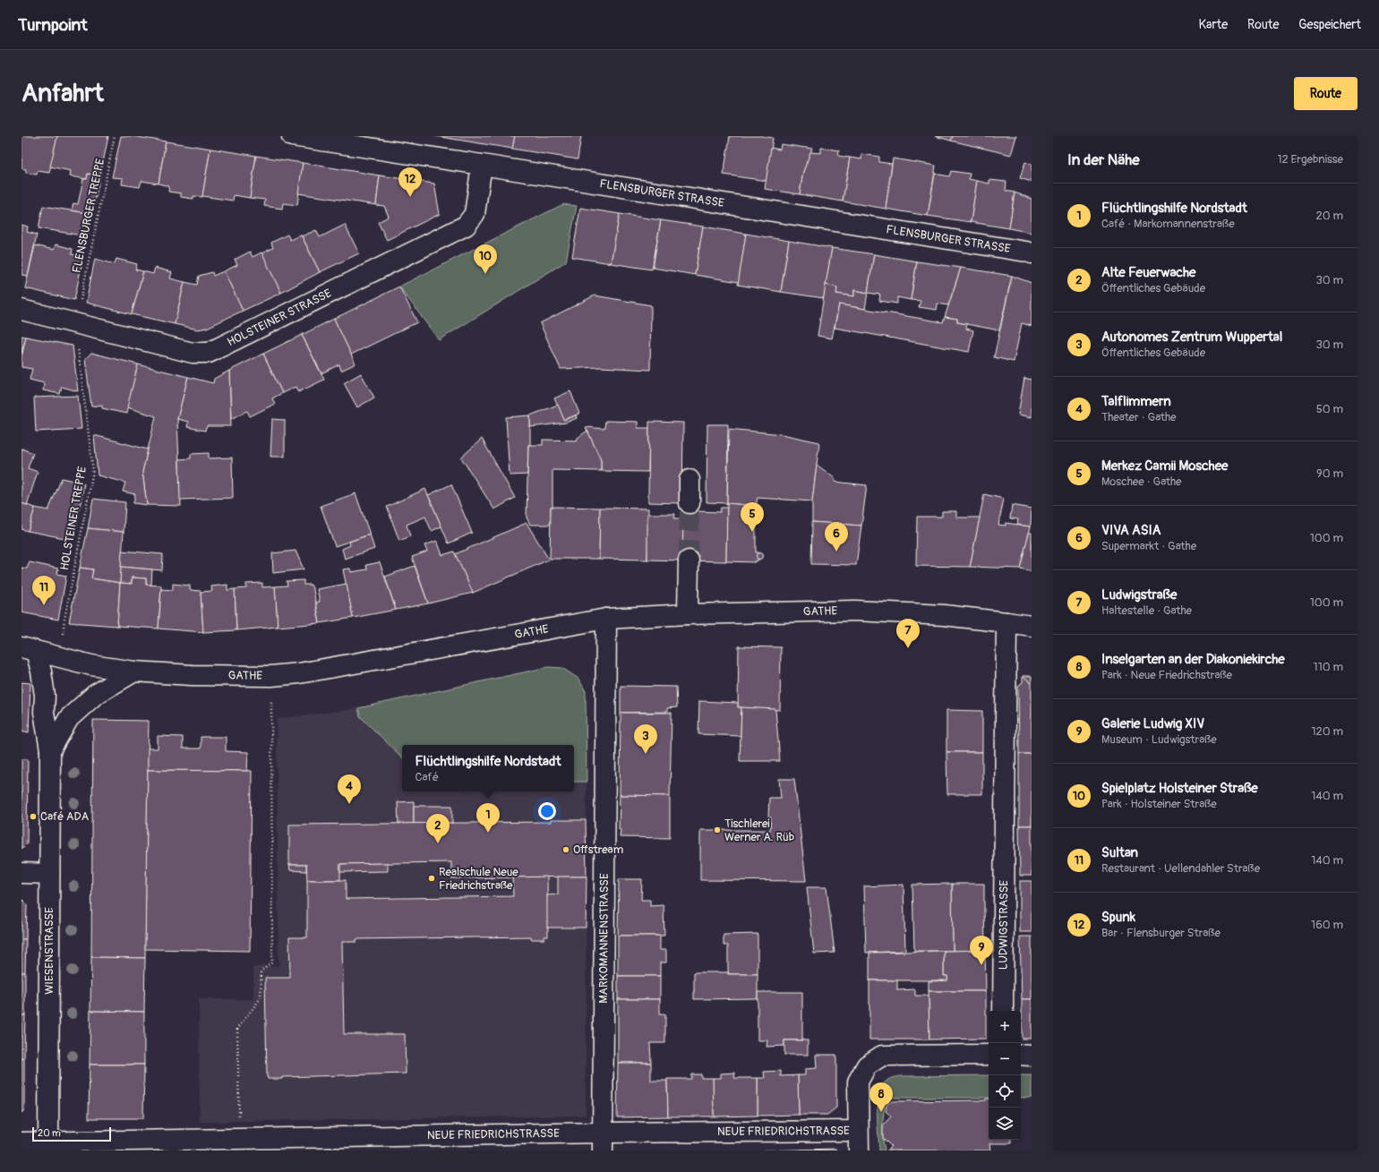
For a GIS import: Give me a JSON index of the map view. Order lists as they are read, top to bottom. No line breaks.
{"streets":{"street":["FLENSBURGER STRASSE","HOLSTEINER STRASSE","GATHE","LUDWIGSTRASSE","MARKOMANNENSTRASSE","WIESENSTRASSE","NEUE FRIEDRICHSTRASSE"],"path":["FLENSBURGER TREPPE","HOLSTEINER TREPPE"]},"crossings":[["FLENSBURGER STRASSE","HOLSTEINER STRASSE"],["GATHE","LUDWIGSTRASSE"],["GATHE","MARKOMANNENSTRASSE"],["GATHE","WIESENSTRASSE"],["MARKOMANNENSTRASSE","NEUE FRIEDRICHSTRASSE"],["WIESENSTRASSE","NEUE FRIEDRICHSTRASSE"]],"places":["Café ADA","Tischlerei Werner A. Rüb","Offstream","Realschule Neue Friedrichstraße"],"scale_bar":"20 m","page":{"header":"Turnpoint","nav":["Karte","Route","Gespeichert"],"buttons":"Route","title":"Anfahrt","heading":["In der Nähe","12 Ergebnisse"],"pins":["12","10","5","6","11","7","3","4","1","2","9","8"],"list":[{"mark":"1","name":"Flüchtlingshilfe Nordstadt","note":"Café · Markomannenstraße","value":"20 m"},{"mark":"2","name":"Alte Feuerwache","note":"Öffentliches Gebäude","value":"30 m"},{"mark":"3","name":"Autonomes Zentrum Wuppertal","note":"Öffentliches Gebäude","value":"30 m"},{"mark":"4","name":"Talflimmern","note":"Theater · Gathe","value":"50 m"},{"mark":"5","name":"Merkez Camii Moschee","note":"Moschee · Gathe","value":"90 m"},{"mark":"6","name":"VIVA ASIA","note":"Supermarkt · Gathe","value":"100 m"},{"mark":"7","name":"Ludwigstraße","note":"Haltestelle · Gathe","value":"100 m"},{"mark":"8","name":"Inselgarten an der Diakoniekirche","note":"Park · Neue Friedrichstraße","value":"110 m"},{"mark":"9","name":"Galerie Ludwig XIV","note":"Museum · Ludwigstraße","value":"120 m"},{"mark":"10","name":"Spielplatz Holsteiner Straße","note":"Park · Holsteiner Straße","value":"140 m"},{"mark":"11","name":"Sultan","note":"Restaurant · Uellendahler Straße","value":"140 m"},{"mark":"12","name":"Spunk","note":"Bar · Flensburger Straße","value":"160 m"}],"popup":["Flüchtlingshilfe Nordstadt","Café"],"map_buttons":["+","−"],"scale":"20 m"}}
